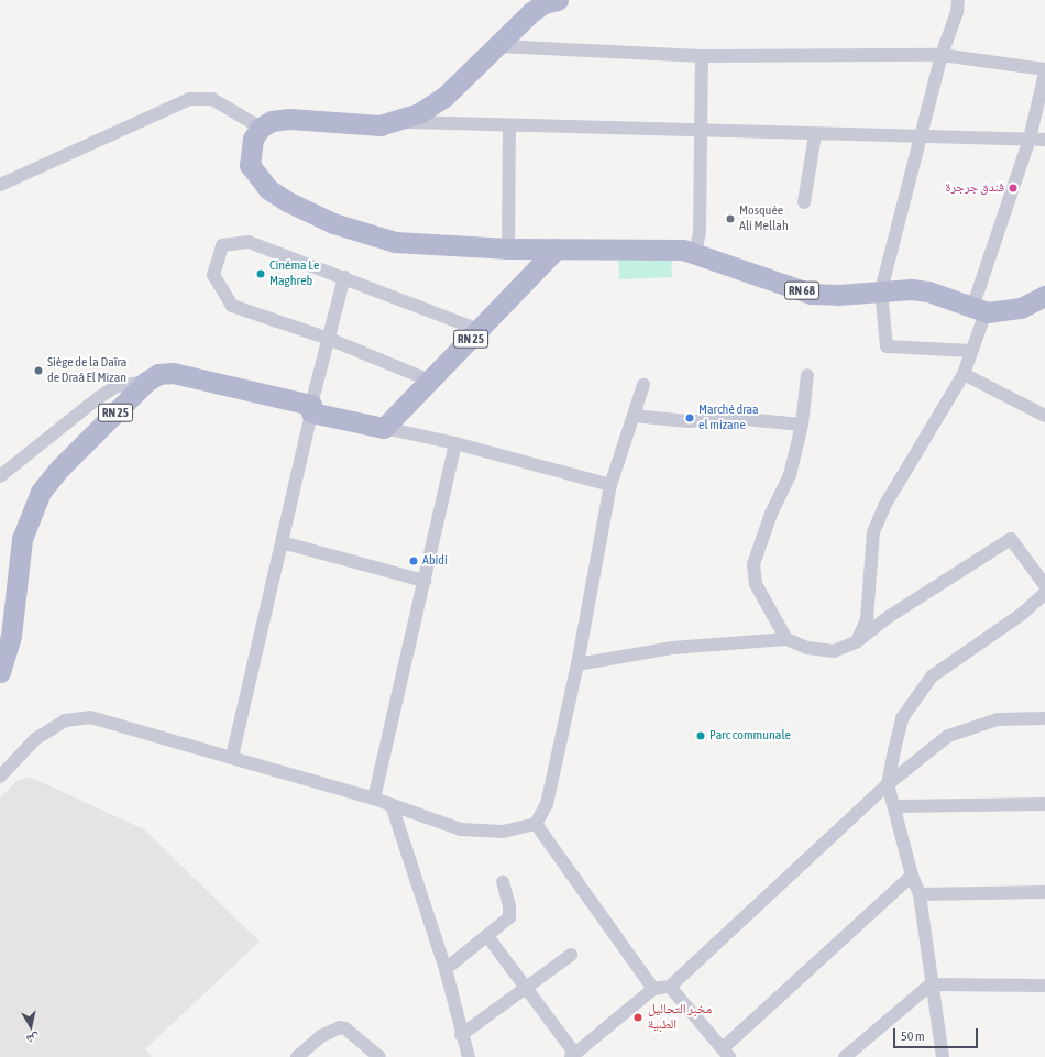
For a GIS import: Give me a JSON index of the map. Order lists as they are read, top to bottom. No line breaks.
{"streets":{"main road":["RN 68","RN 25"]},"crossings":[["RN 68","RN 25"]],"places":["فندق جرجرة","Mosquée Ali Mellah","Cinéma Le Maghreb","Siège de la Daïra de Draâ El Mizan","Marché draa el mizane","Abidi","Parc communale","مخبر التحاليل الطبية"],"scale_bar":"50 m","north":"bottom"}
